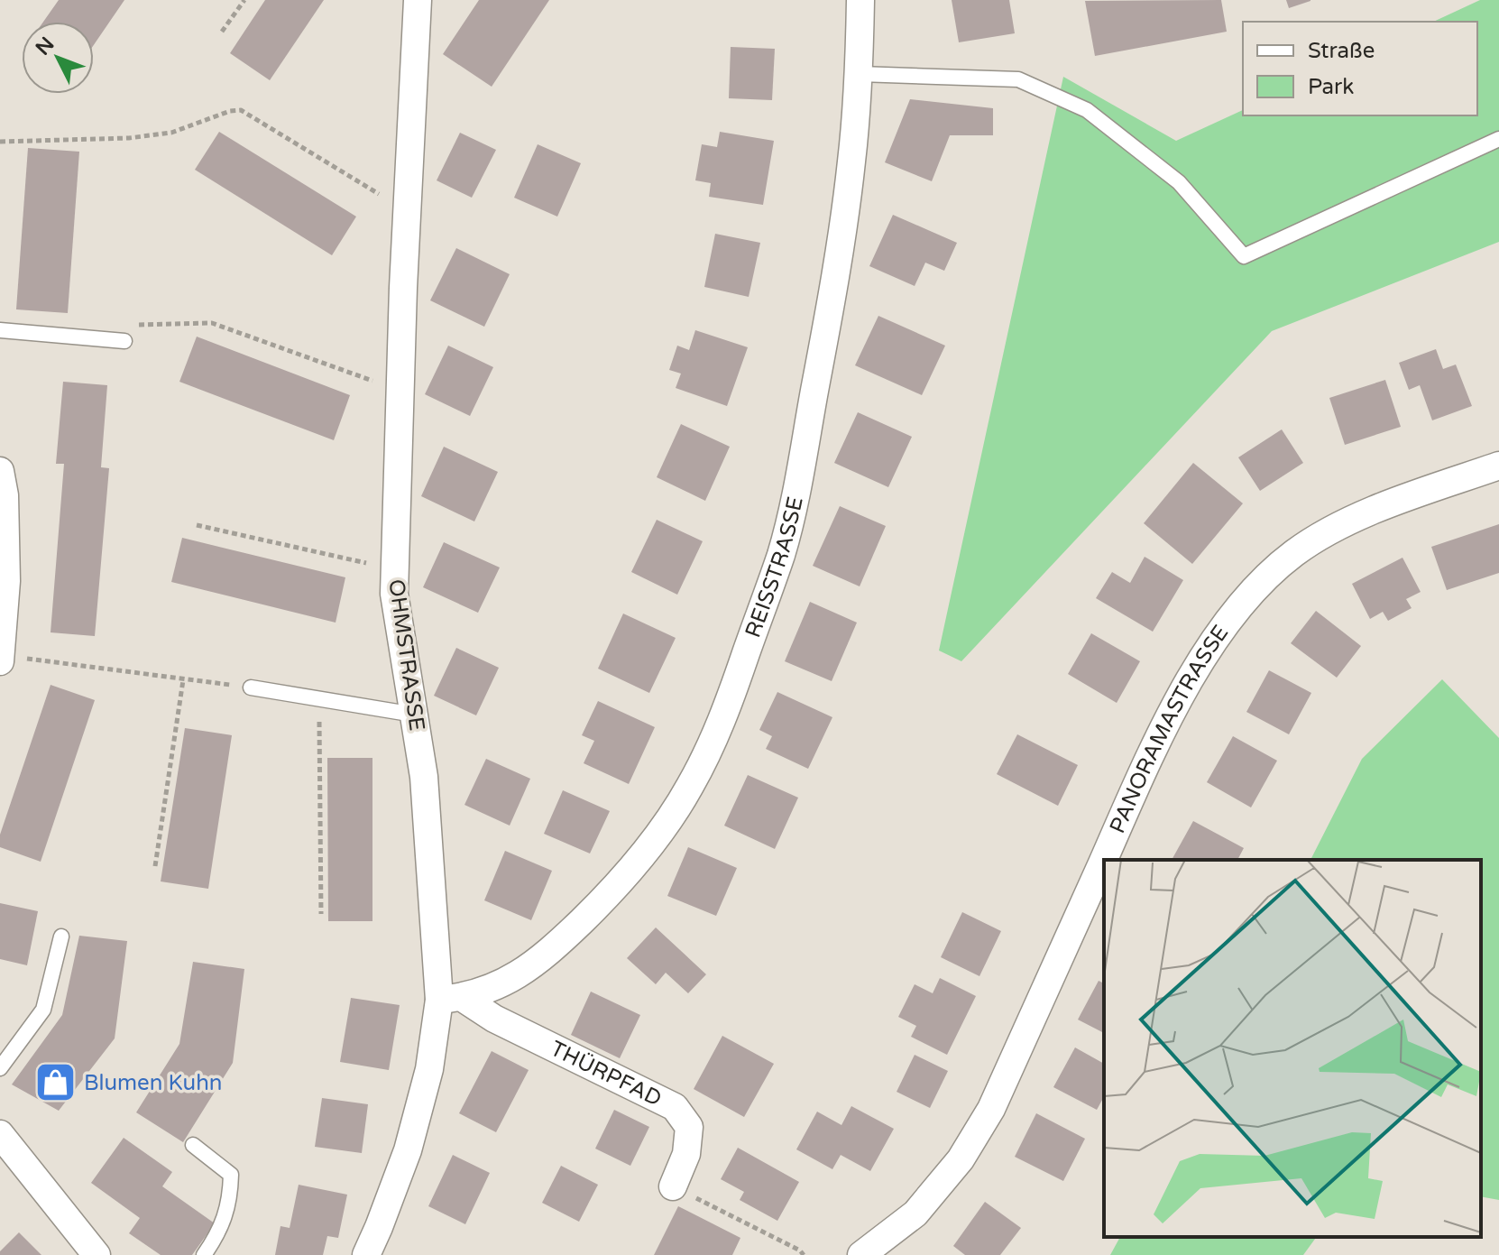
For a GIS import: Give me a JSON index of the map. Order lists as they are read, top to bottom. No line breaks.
{"streets":{"street":["REISSTRASSE","OHMSTRASSE","PANORAMASTRASSE","THÜRPFAD"]},"crossings":[["REISSTRASSE","OHMSTRASSE"],["REISSTRASSE","THÜRPFAD"],["OHMSTRASSE","THÜRPFAD"]],"places":{"shop":["Blumen Kuhn"]},"legend":["Straße","Park"],"north":"top left"}
